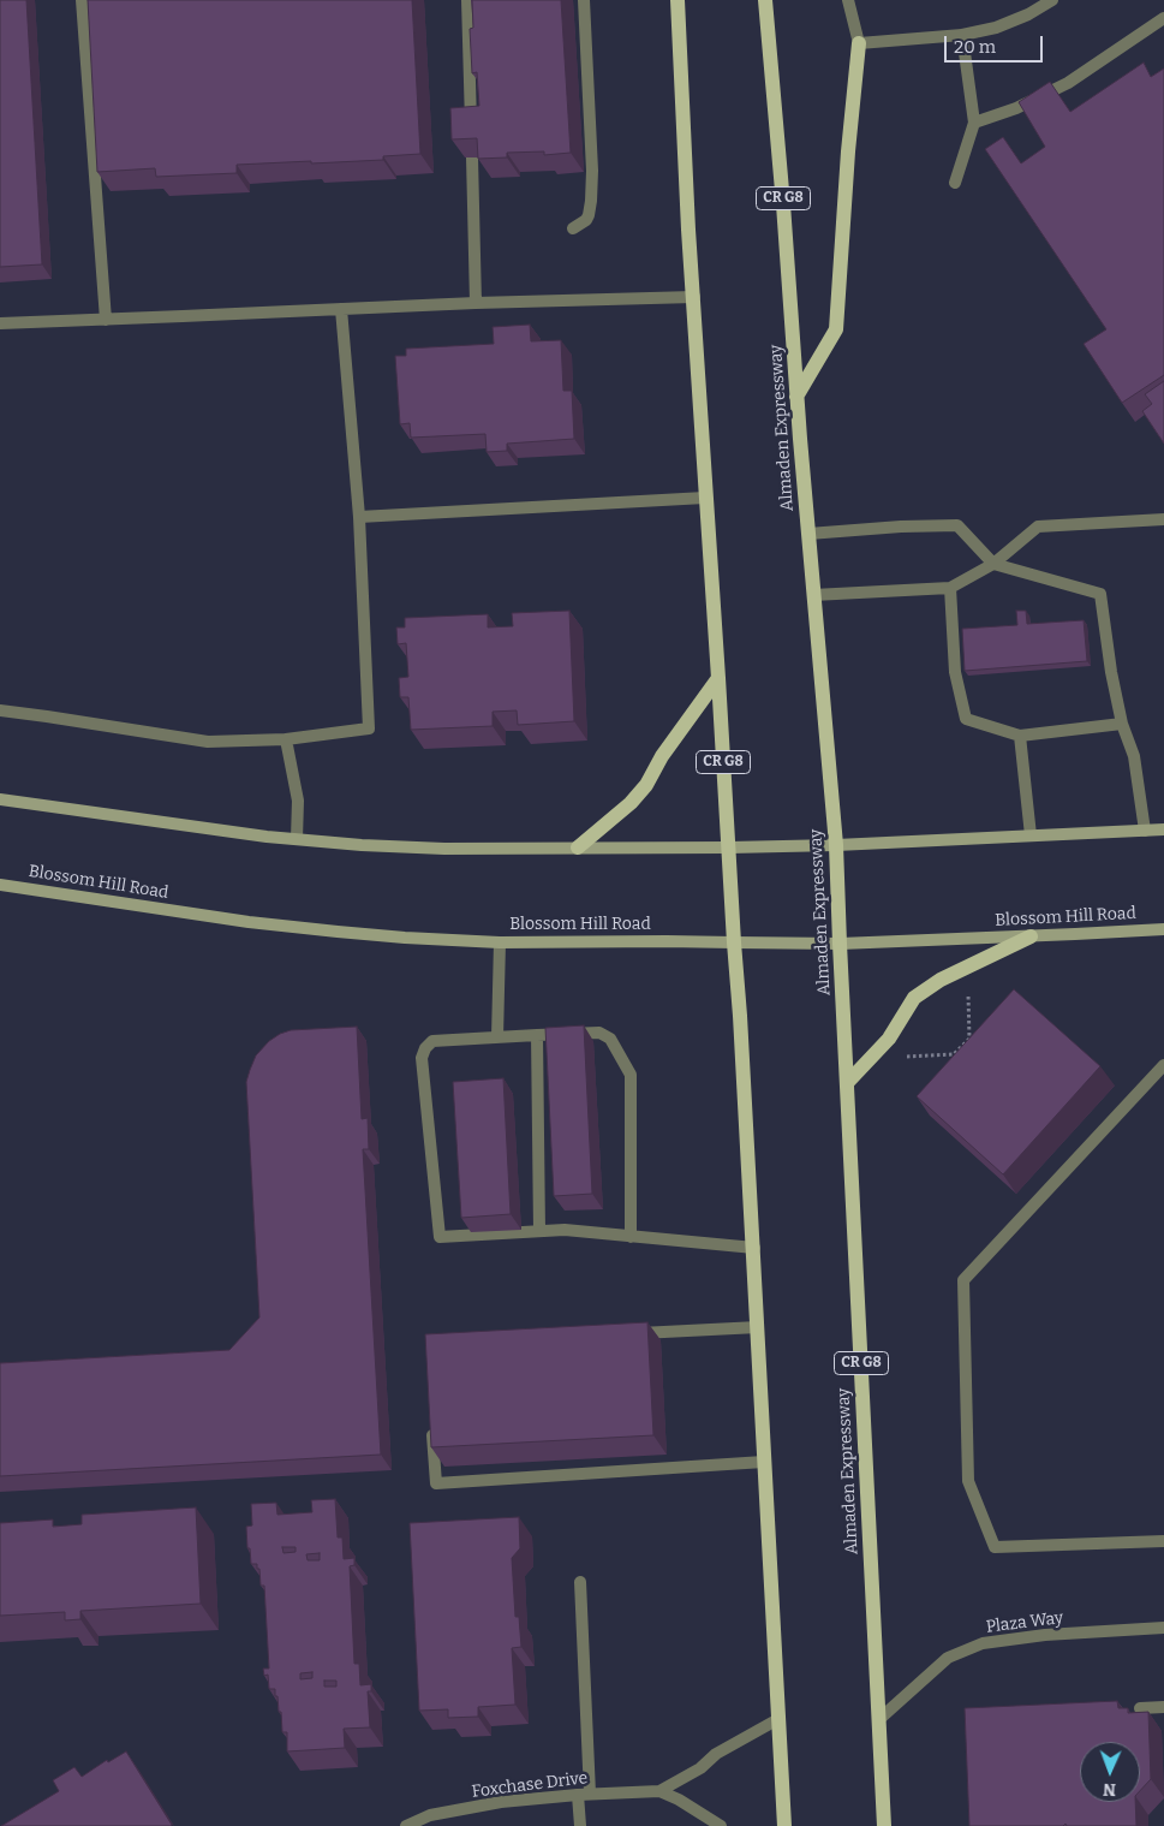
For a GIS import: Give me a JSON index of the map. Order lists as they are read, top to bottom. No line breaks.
{"streets":{"main road":["CR G8","Almaden Expressway","Blossom Hill Road"],"street":["Plaza Way","Foxchase Drive"]},"crossings":[["CR G8","Blossom Hill Road"],["CR G8","Foxchase Drive"],["Almaden Expressway","Blossom Hill Road"],["Almaden Expressway","Plaza Way"]],"scale_bar":"20 m","north":"bottom"}
